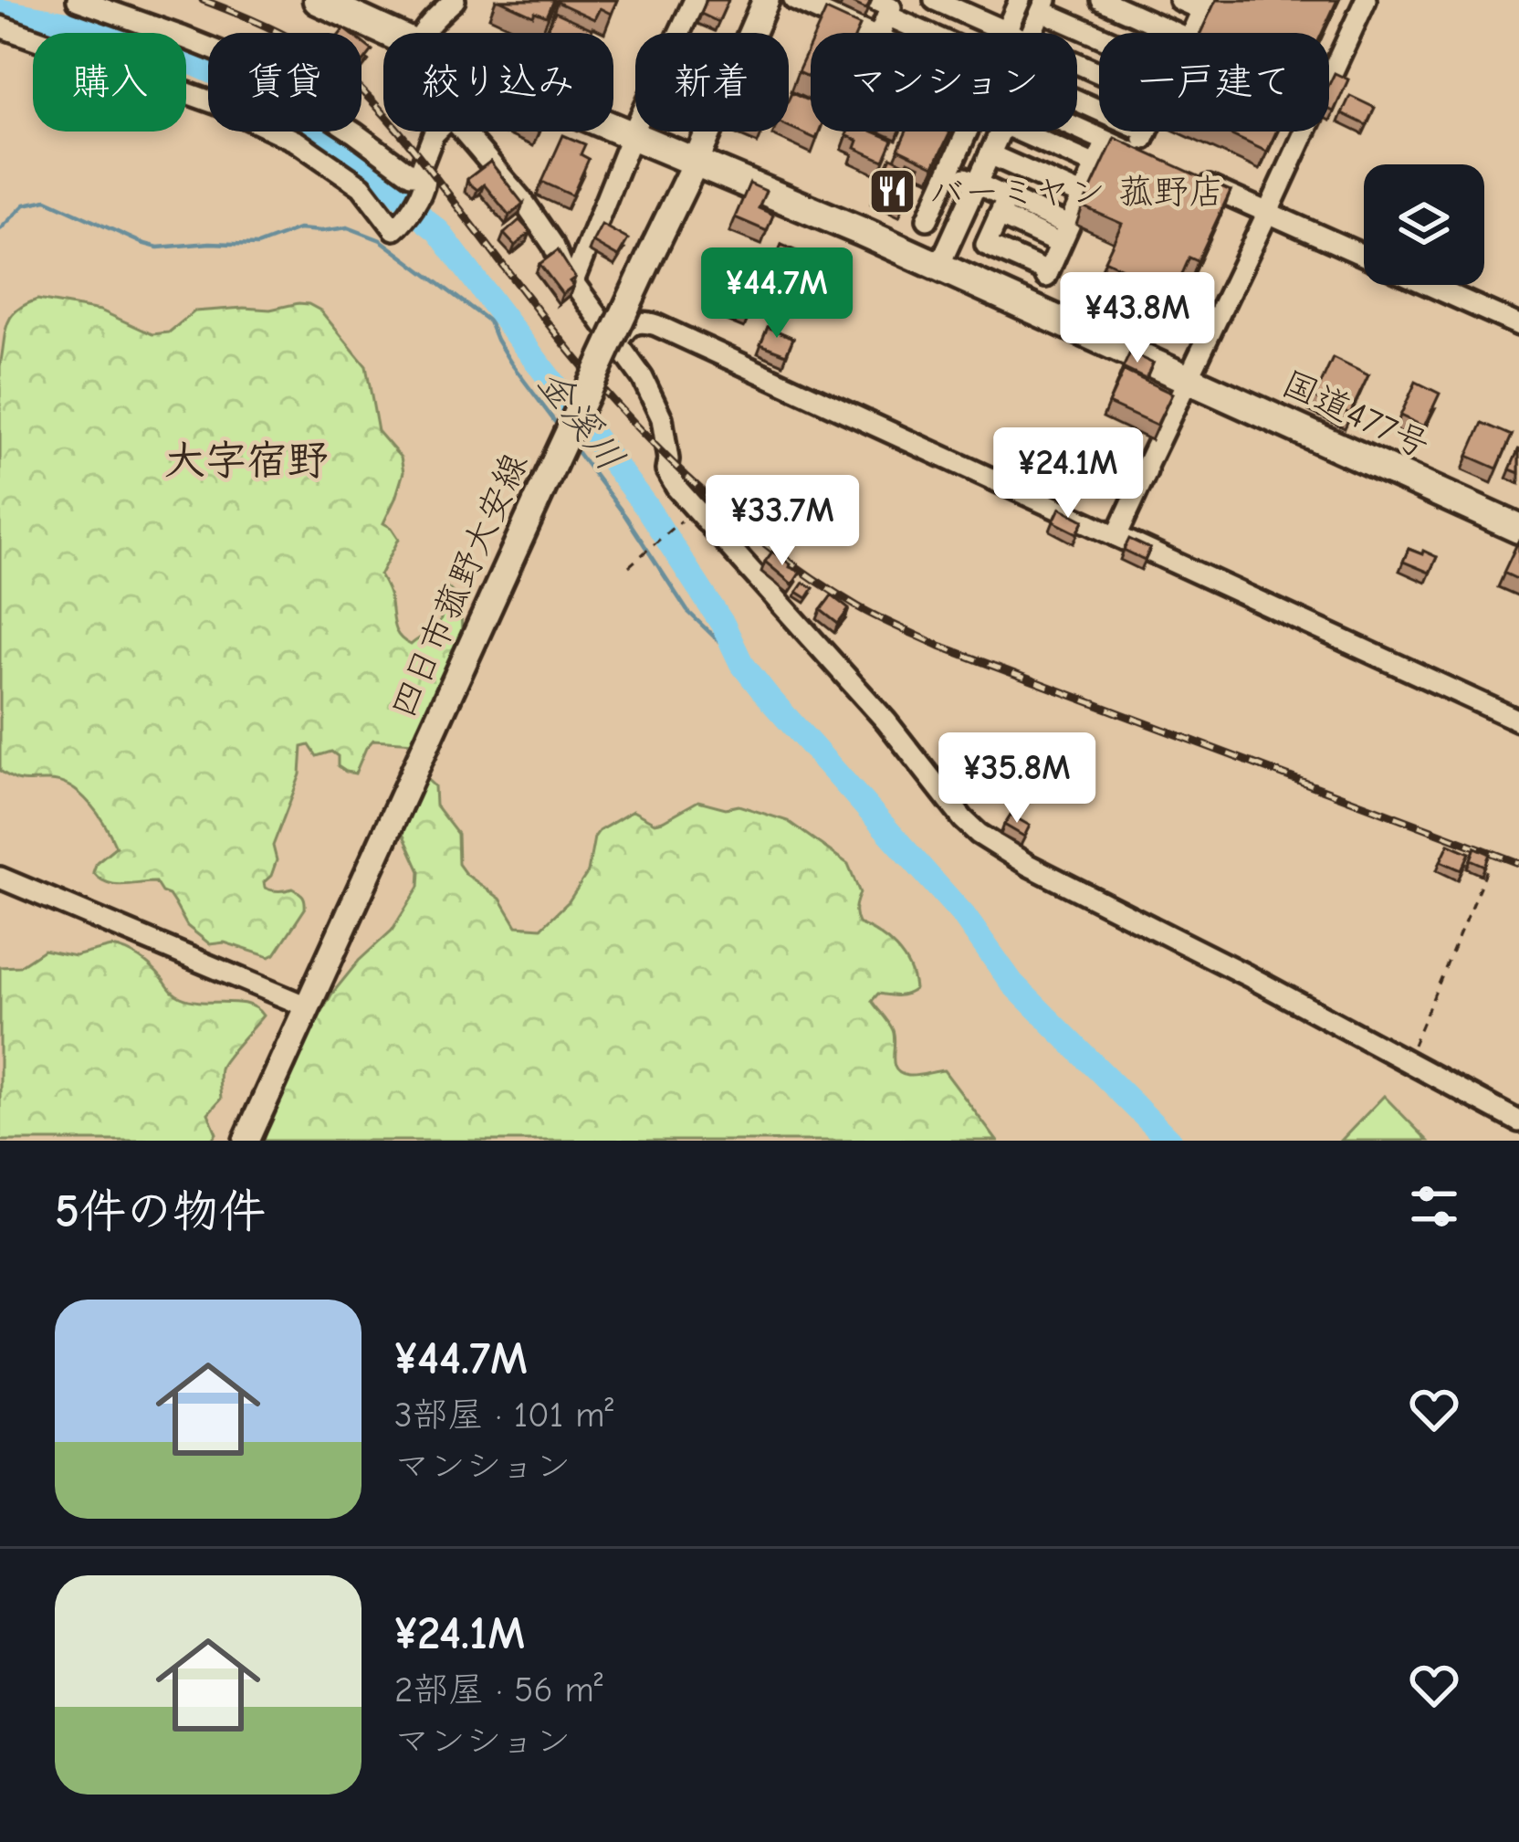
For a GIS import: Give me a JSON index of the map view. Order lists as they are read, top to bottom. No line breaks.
{"streets":{"highway":["国道477号"],"main road":["四日市菰野大安線"]},"crossings":[["国道477号","四日市菰野大安線"]],"districts":["大字宿野"],"water":["金溪川"],"places":{"restaurant":["バーミヤン 菰野店"]},"page":{"chip":["購入","賃貸","絞り込み","新着","マンション","一戸建て"],"price":["¥44.7M","¥43.8M","¥24.1M","¥33.7M","¥35.8M"],"heading":"5件の物件","list":[{"name":"¥44.7M","note":"3部屋 · 101 m² · マンション"},{"name":"¥24.1M","note":"2部屋 · 56 m² · マンション"}]}}
